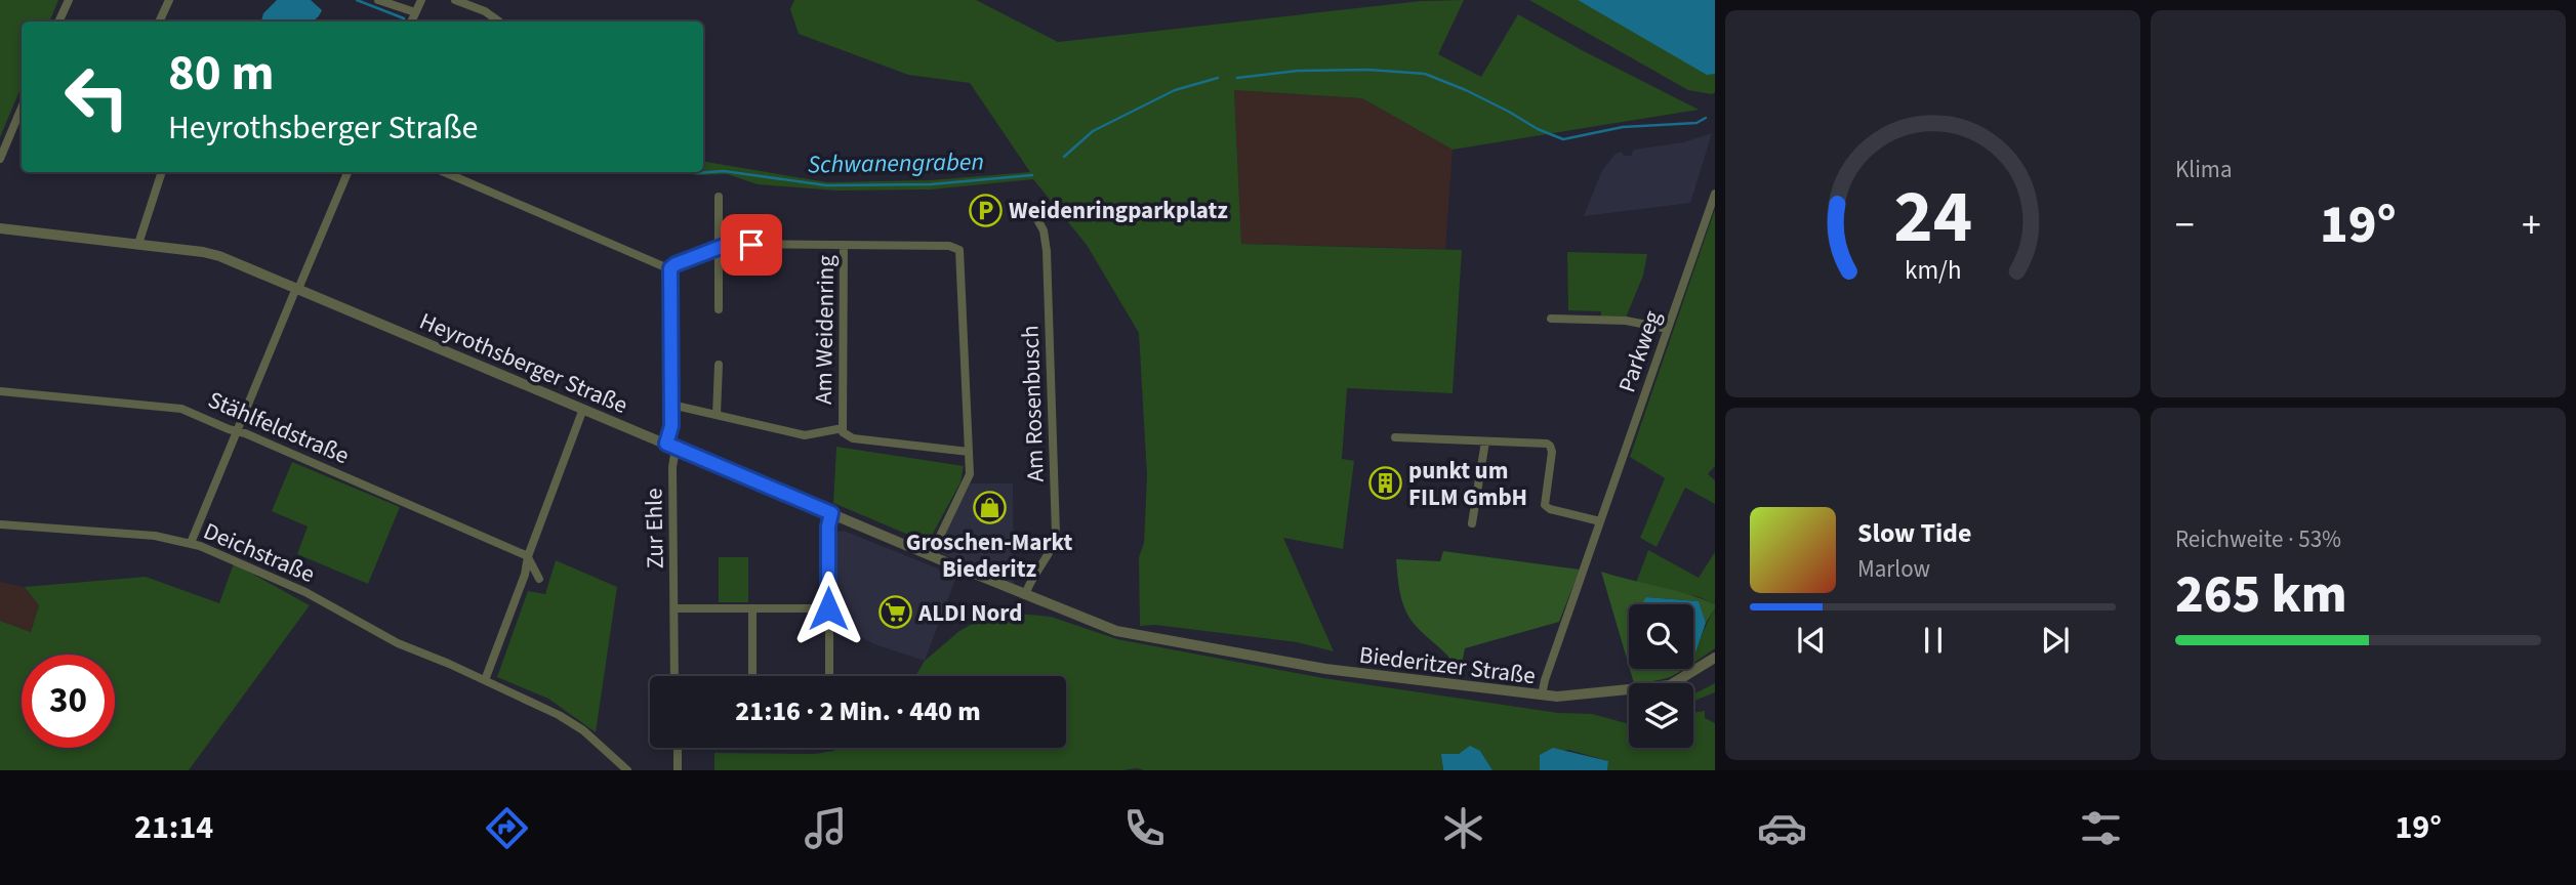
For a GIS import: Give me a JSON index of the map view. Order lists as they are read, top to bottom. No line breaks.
{"streets":{"street":["Am Weidenring","Parkweg","Heyrothsberger Straße","Am Rosenbusch","Stählfeldstraße","Zur Ehle","Deichstraße","Biederitzer Straße"]},"crossings":[["Am Weidenring","Heyrothsberger Straße"],["Parkweg","Biederitzer Straße"],["Heyrothsberger Straße","Am Rosenbusch"],["Heyrothsberger Straße","Zur Ehle"],["Heyrothsberger Straße","Biederitzer Straße"]],"water":["Schwanengraben"],"places":{"parking":["Weidenringparkplatz"],"building":["punkt um FILM GmbH"],"shop":["Groschen-Markt Biederitz"],"supermarket":["ALDI Nord"]},"page":{"tile":["Klima",["Reichweite · 53%","265 km"]],"turn":["80 m","Heyrothsberger Straße"],"heat":["−","19°","+"],"song":["Slow Tide","Marlow"],"limit":"30","trip":"21:16 · 2 Min. · 440 m","tabs":["21:14","19°"],"gauge":["24","km/h"]}}
